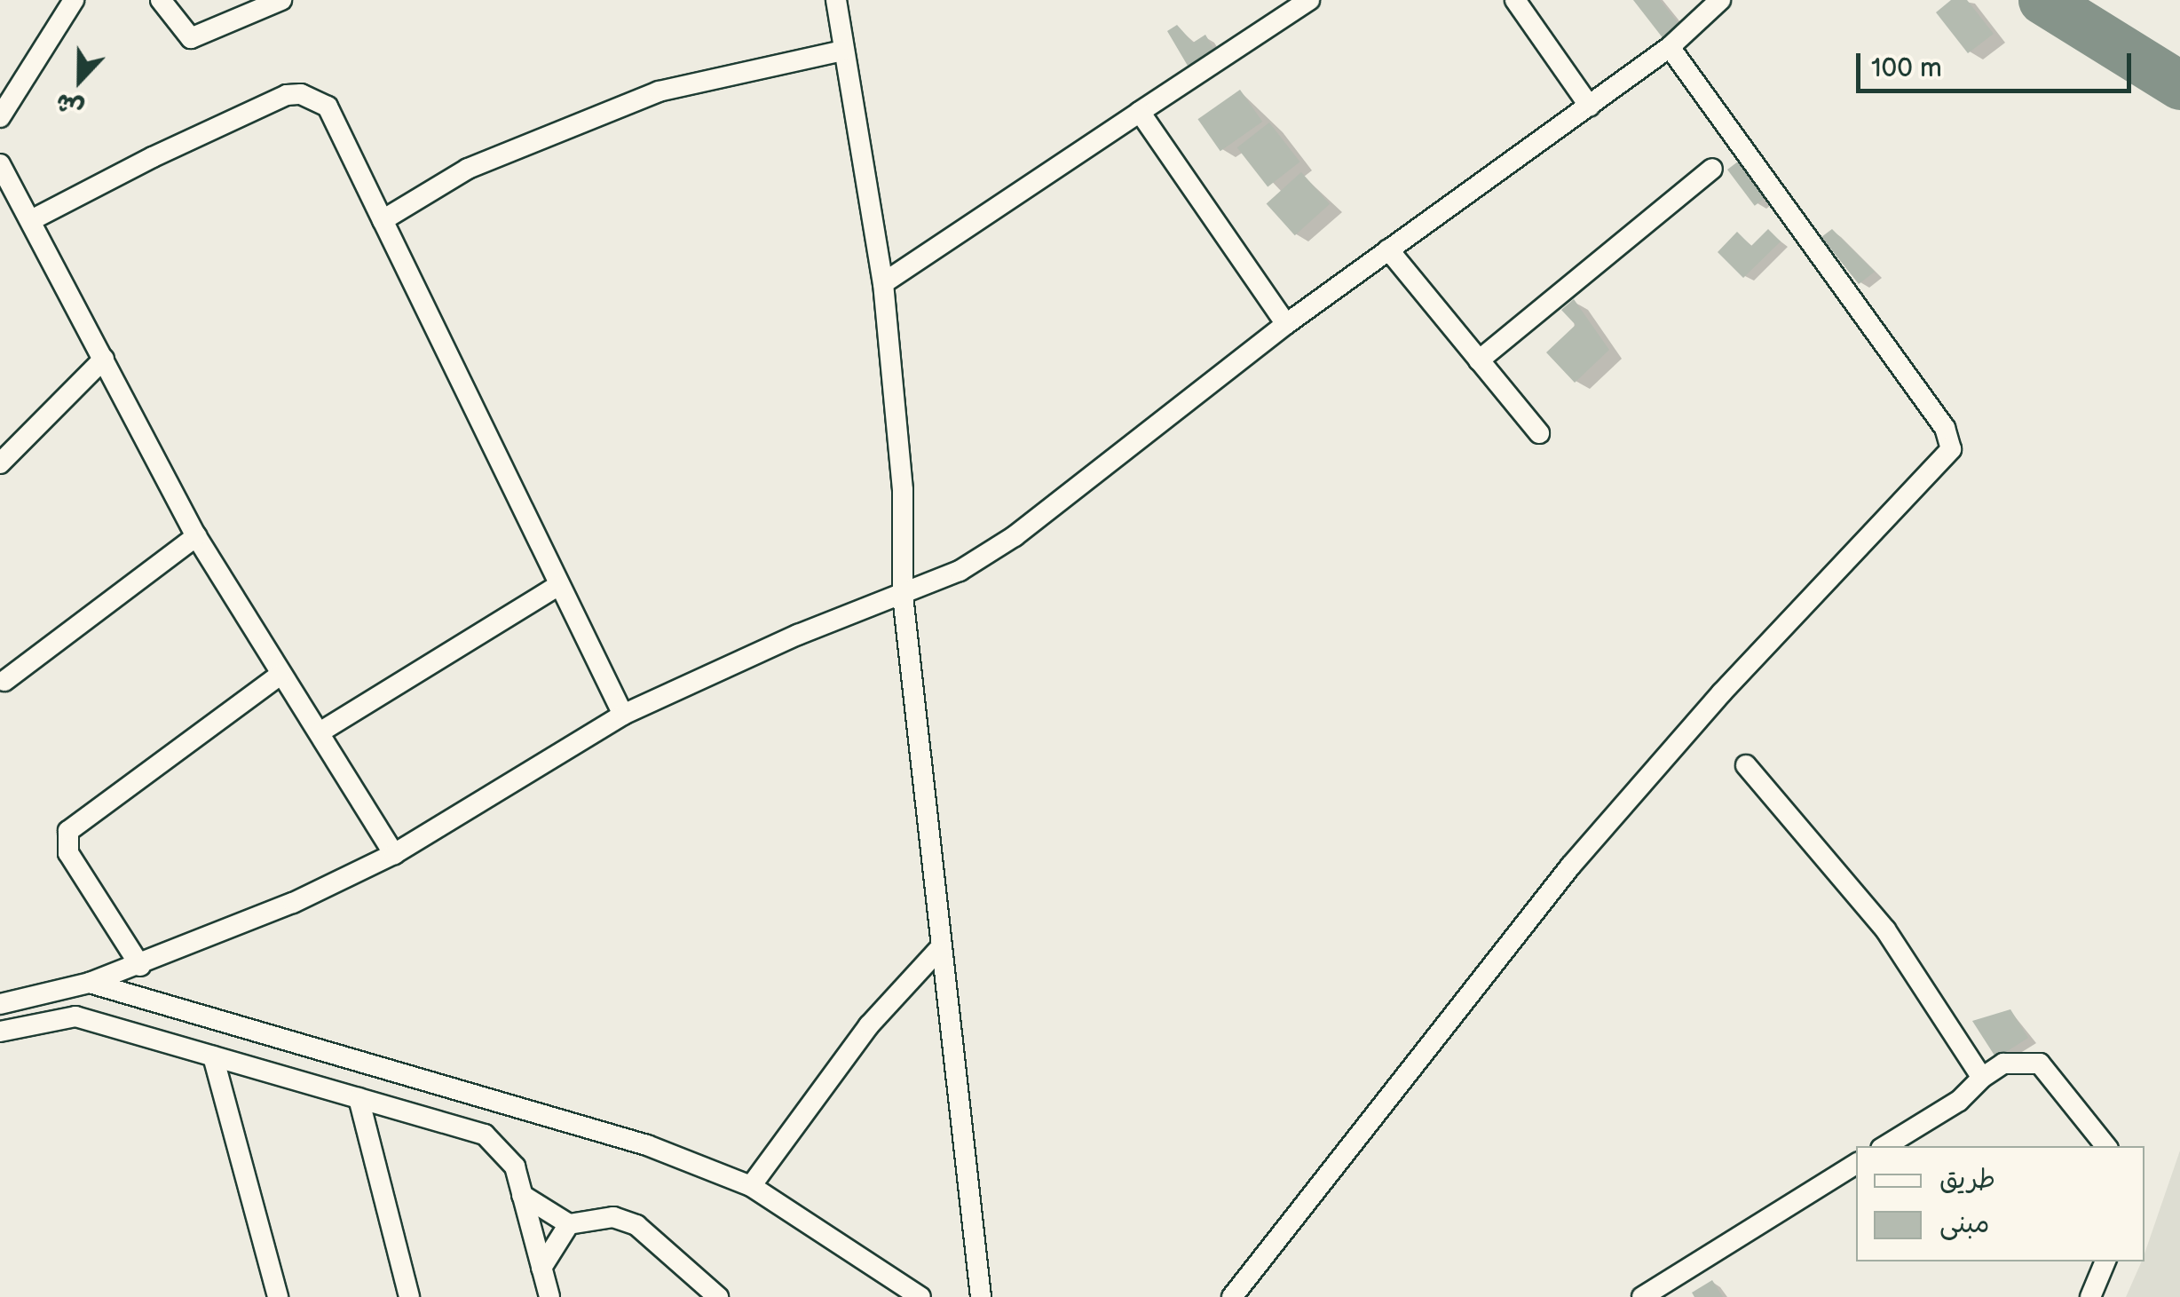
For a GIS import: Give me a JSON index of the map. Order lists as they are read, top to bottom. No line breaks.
{"legend":["طريق","مبنى"],"scale_bar":"100 m","north":"bottom"}
